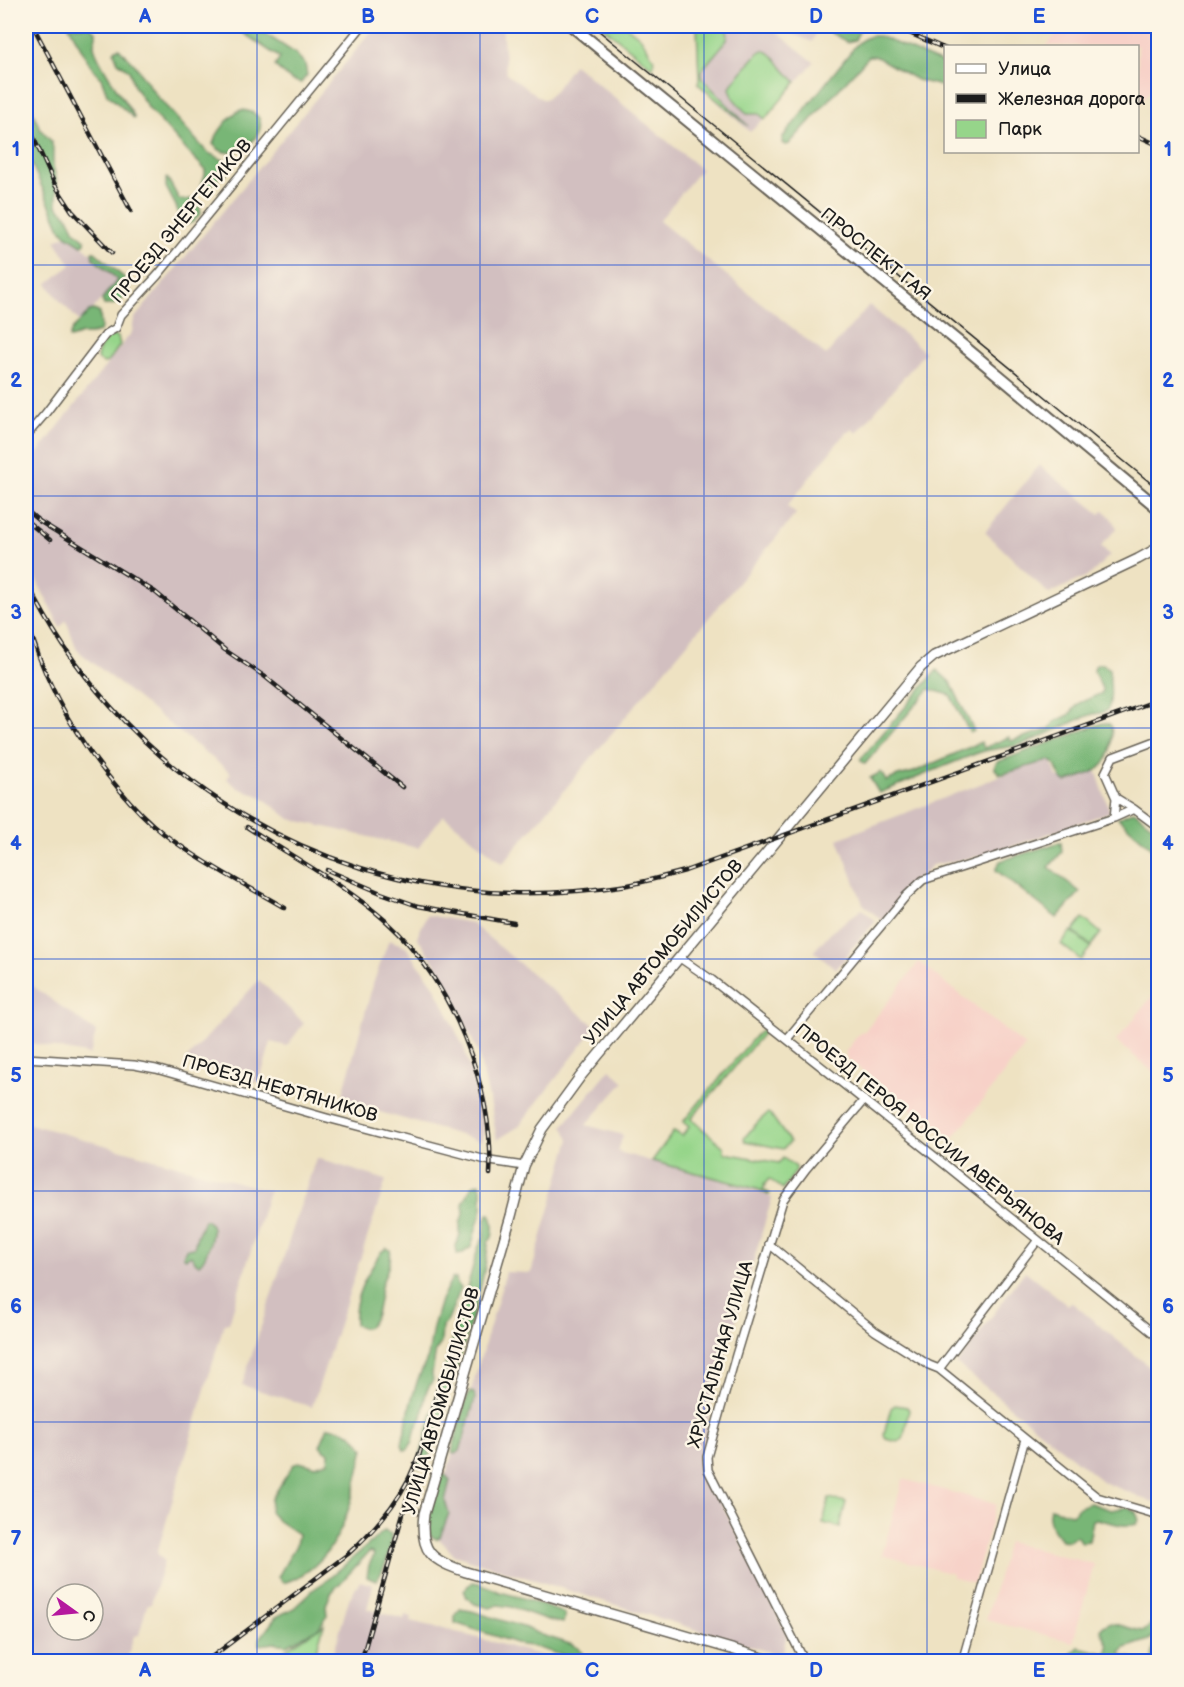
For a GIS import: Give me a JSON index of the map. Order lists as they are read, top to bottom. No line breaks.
{"streets":{"main road":["ПРОСПЕКТ ГАЯ"],"street":["ПРОЕЗД ЭНЕРГЕТИКОВ","УЛИЦА АВТОМОБИЛИСТОВ","ПРОЕЗД НЕФТЯНИКОВ","ПРОЕЗД ГЕРОЯ РОССИИ АВЕРЬЯНОВА","ХРУСТАЛЬНАЯ УЛИЦА"]},"crossings":[["УЛИЦА АВТОМОБИЛИСТОВ","ПРОЕЗД НЕФТЯНИКОВ"],["УЛИЦА АВТОМОБИЛИСТОВ","ПРОЕЗД ГЕРОЯ РОССИИ АВЕРЬЯНОВА"],["ПРОЕЗД ГЕРОЯ РОССИИ АВЕРЬЯНОВА","ХРУСТАЛЬНАЯ УЛИЦА"]],"legend":["Улица","Железная дорога","Парк"],"north":"right","grid":{"columns":["A","B","C","D","E"],"rows":["1","2","3","4","5","6","7"]}}
